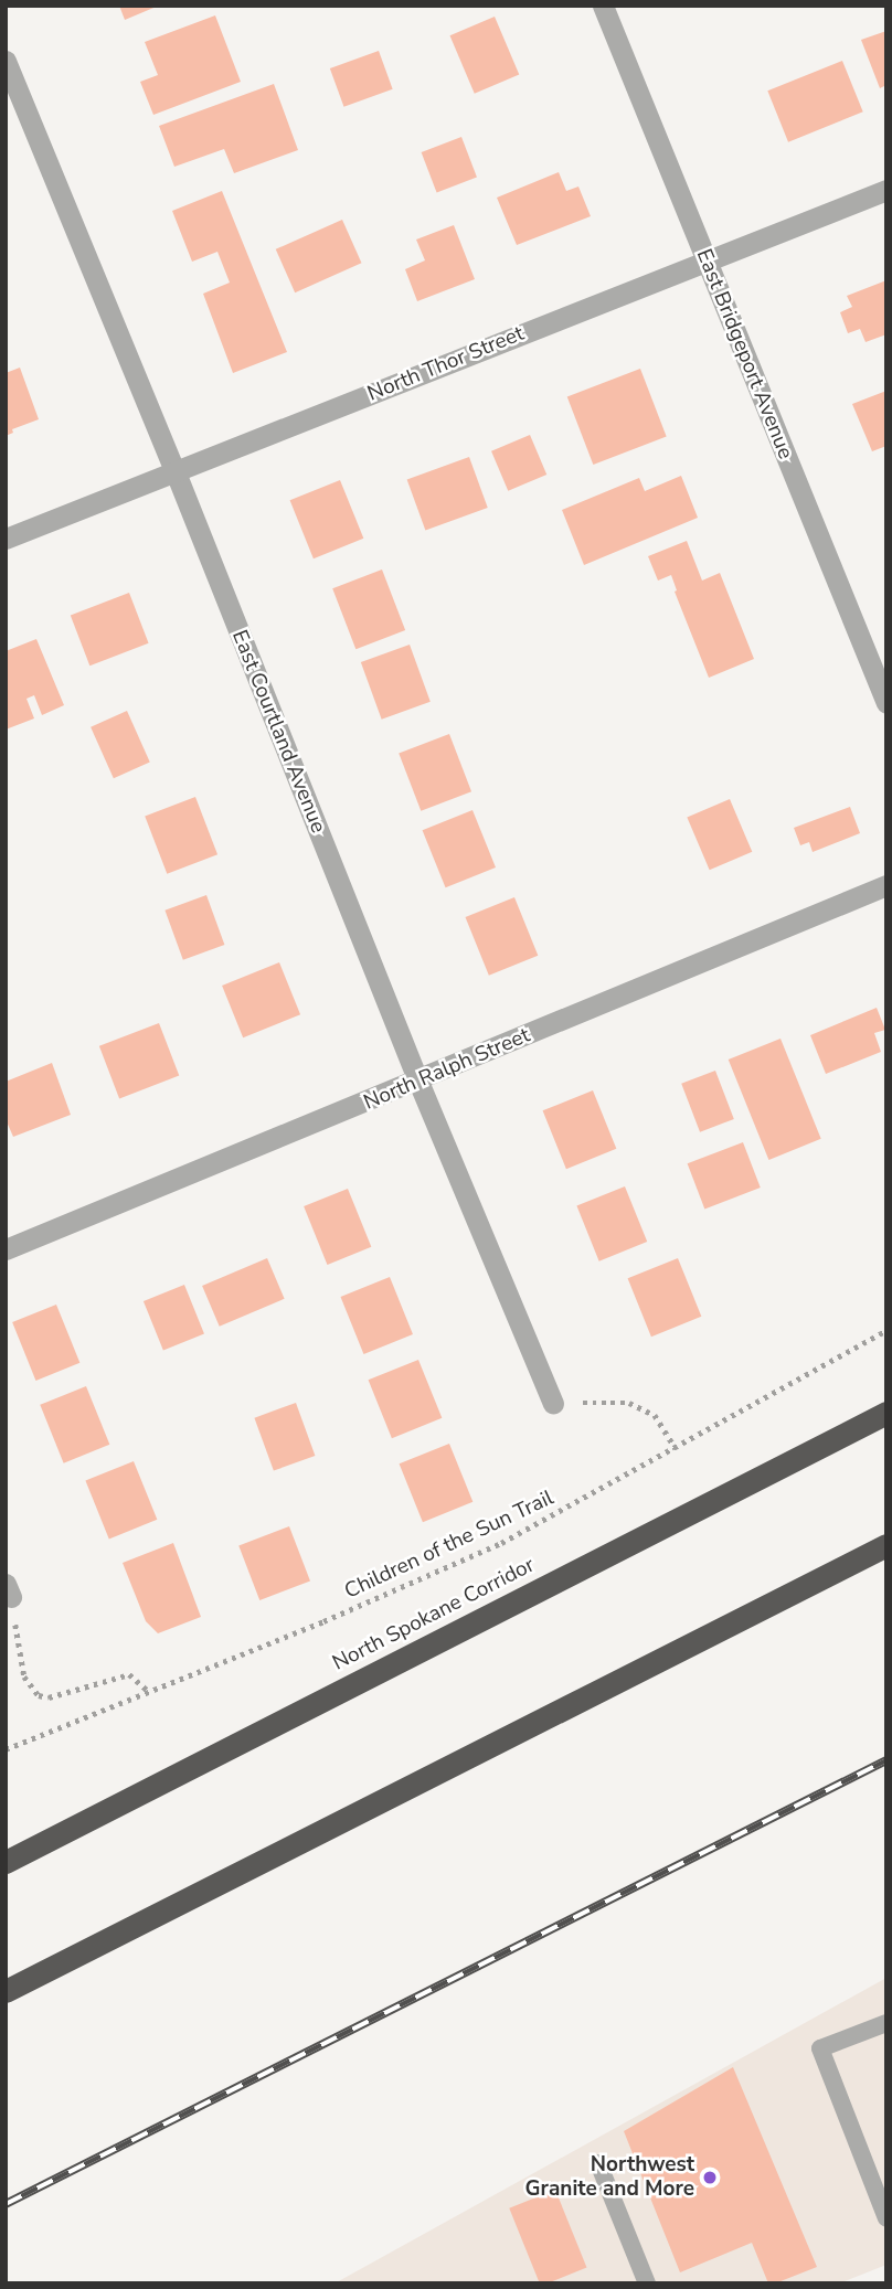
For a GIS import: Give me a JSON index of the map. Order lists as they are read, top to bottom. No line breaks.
{"streets":{"highway":["North Spokane Corridor"],"street":["East Bridgeport Avenue","North Thor Street","East Courtland Avenue","North Ralph Street"],"path":["Children of the Sun Trail"]},"crossings":[["East Bridgeport Avenue","North Thor Street"],["North Thor Street","East Courtland Avenue"],["East Courtland Avenue","North Ralph Street"]],"places":["Northwest Granite and More"]}
